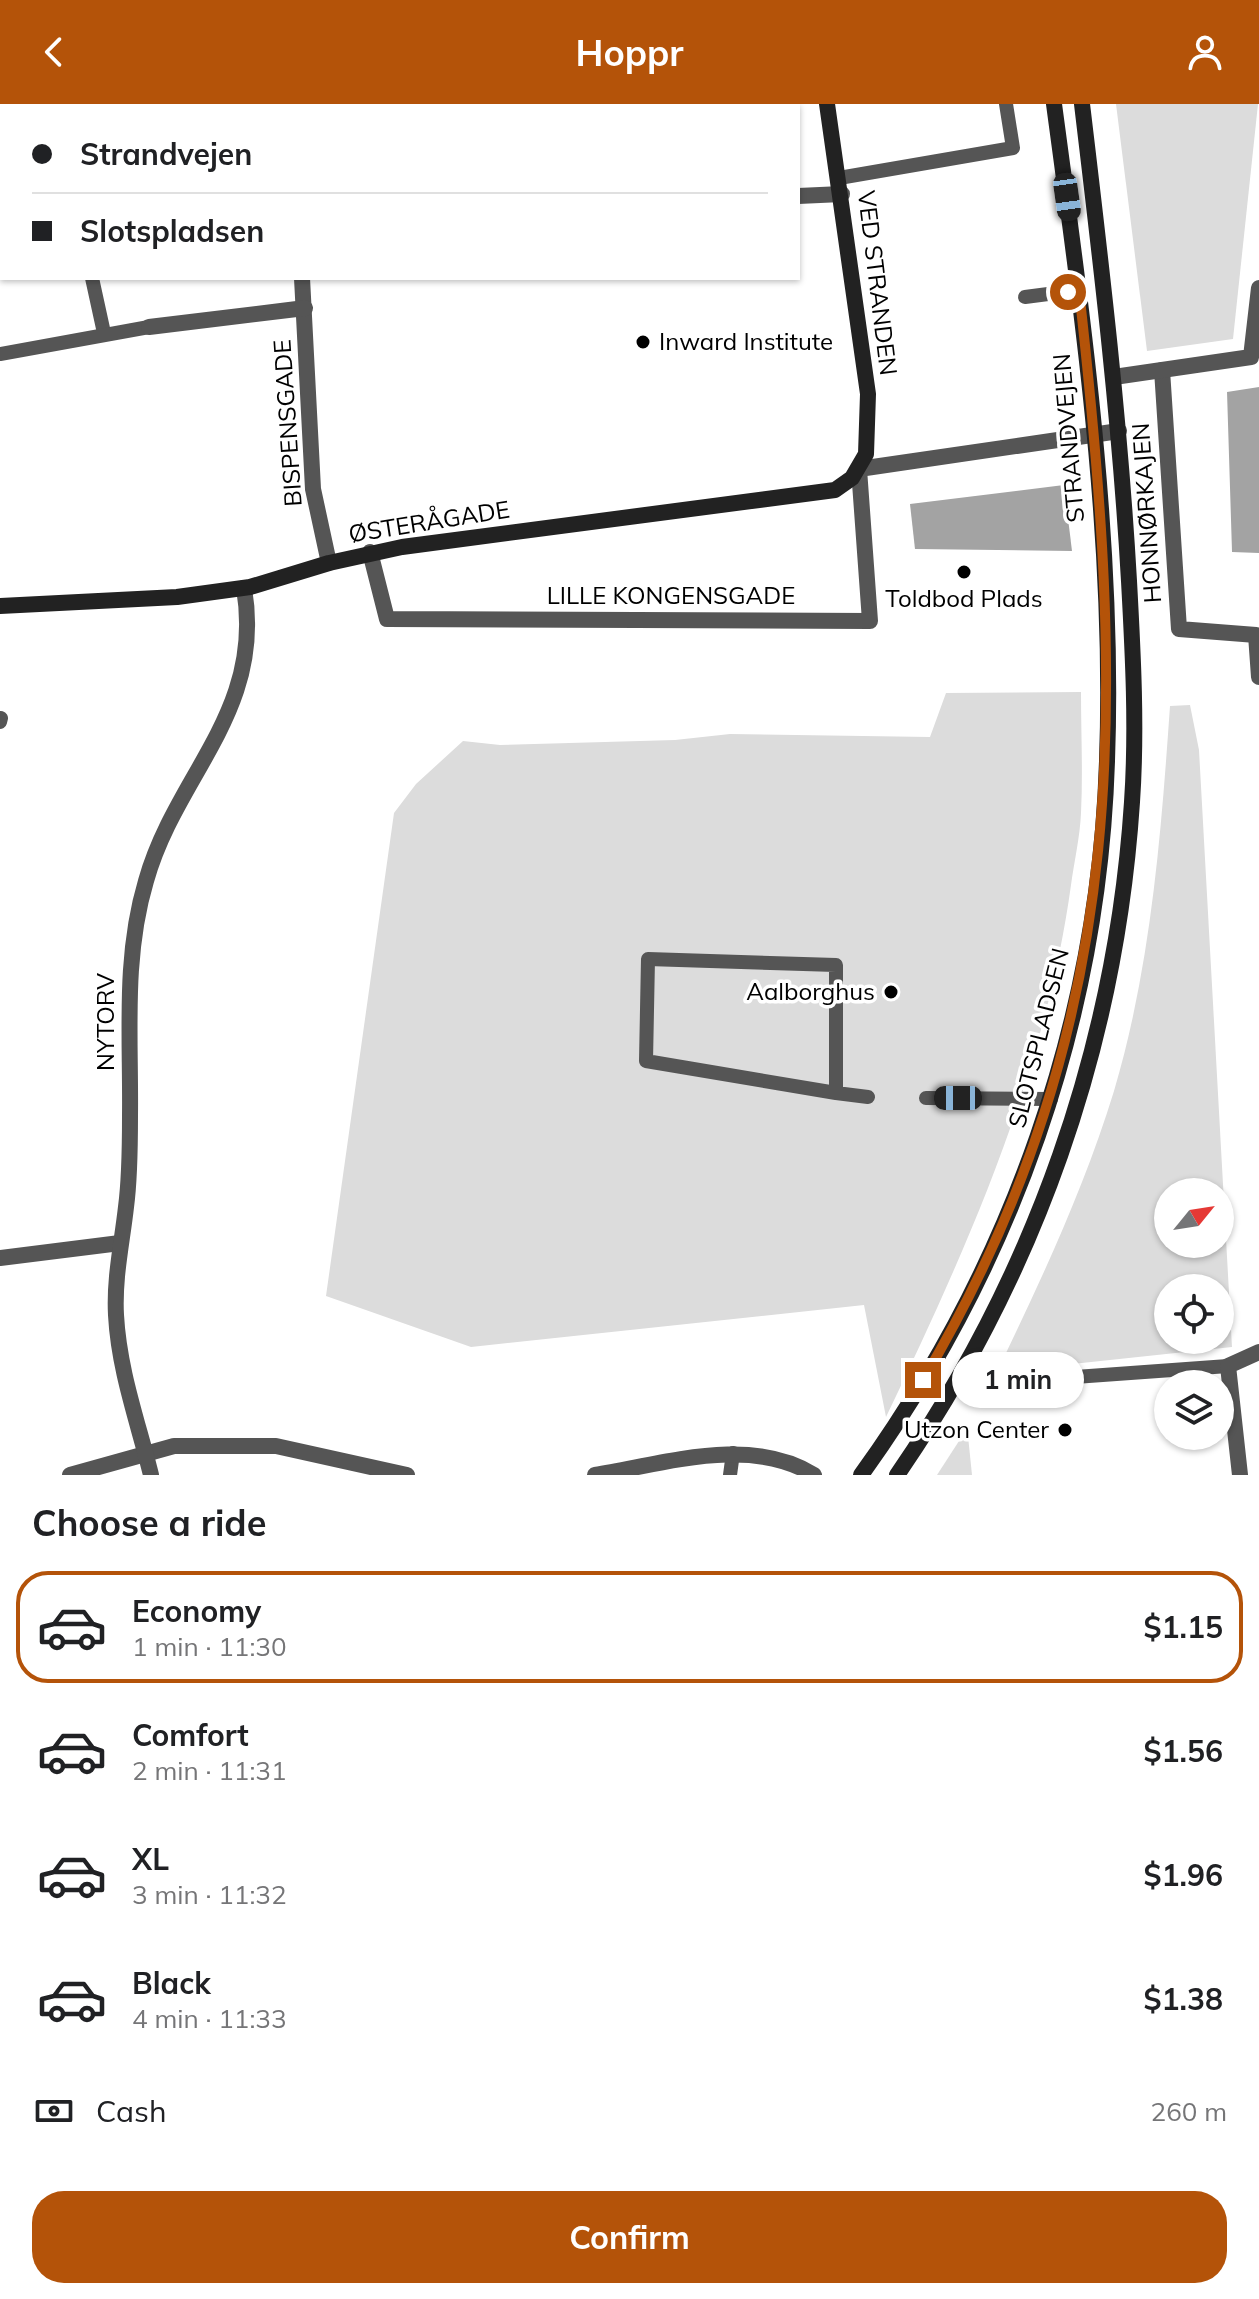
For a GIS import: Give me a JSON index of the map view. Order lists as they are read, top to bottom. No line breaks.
{"streets":{"main road":["VED STRANDEN","STRANDVEJEN","ØSTERÅGADE","SLOTSPLADSEN"],"street":["BISPENSGADE","HONNØRKAJEN","LILLE KONGENSGADE","NYTORV"]},"crossings":[["VED STRANDEN","ØSTERÅGADE"],["VED STRANDEN","LILLE KONGENSGADE"],["BISPENSGADE","ØSTERÅGADE"],["STRANDVEJEN","SLOTSPLADSEN"],["ØSTERÅGADE","LILLE KONGENSGADE"],["ØSTERÅGADE","NYTORV"]],"places":["Inward Institute","Toldbod Plads","Aalborghus","Utzon Center"],"north":"top right","page":{"header":"Hoppr","banner":["Strandvejen","Slotspladsen"],"bubble":"1 min","heading":"Choose a ride","list":[{"name":"Economy","note":"1 min · 11:30","value":"$1.15"},{"name":"Comfort","note":"2 min · 11:31","value":"$1.56"},{"name":"XL","note":"3 min · 11:32","value":"$1.96"},{"name":"Black","note":"4 min · 11:33","value":"$1.38"}],"pay":["Cash","260 m"],"buttons":"Confirm"}}
